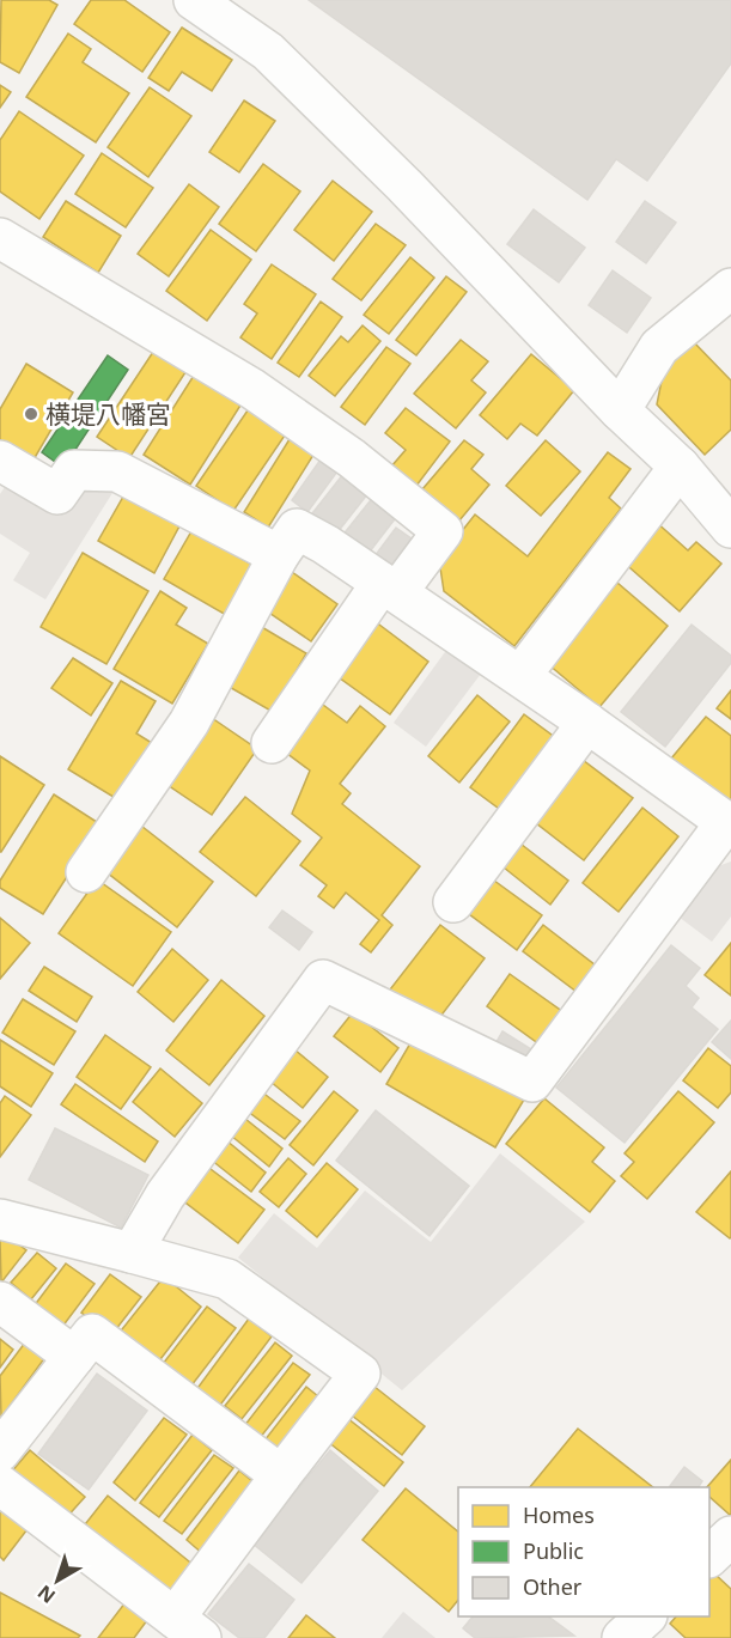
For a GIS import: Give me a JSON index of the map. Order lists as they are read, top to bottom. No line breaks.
{"places":["横堤八幡宮"],"legend":["Homes","Public","Other"],"north":"bottom left"}
